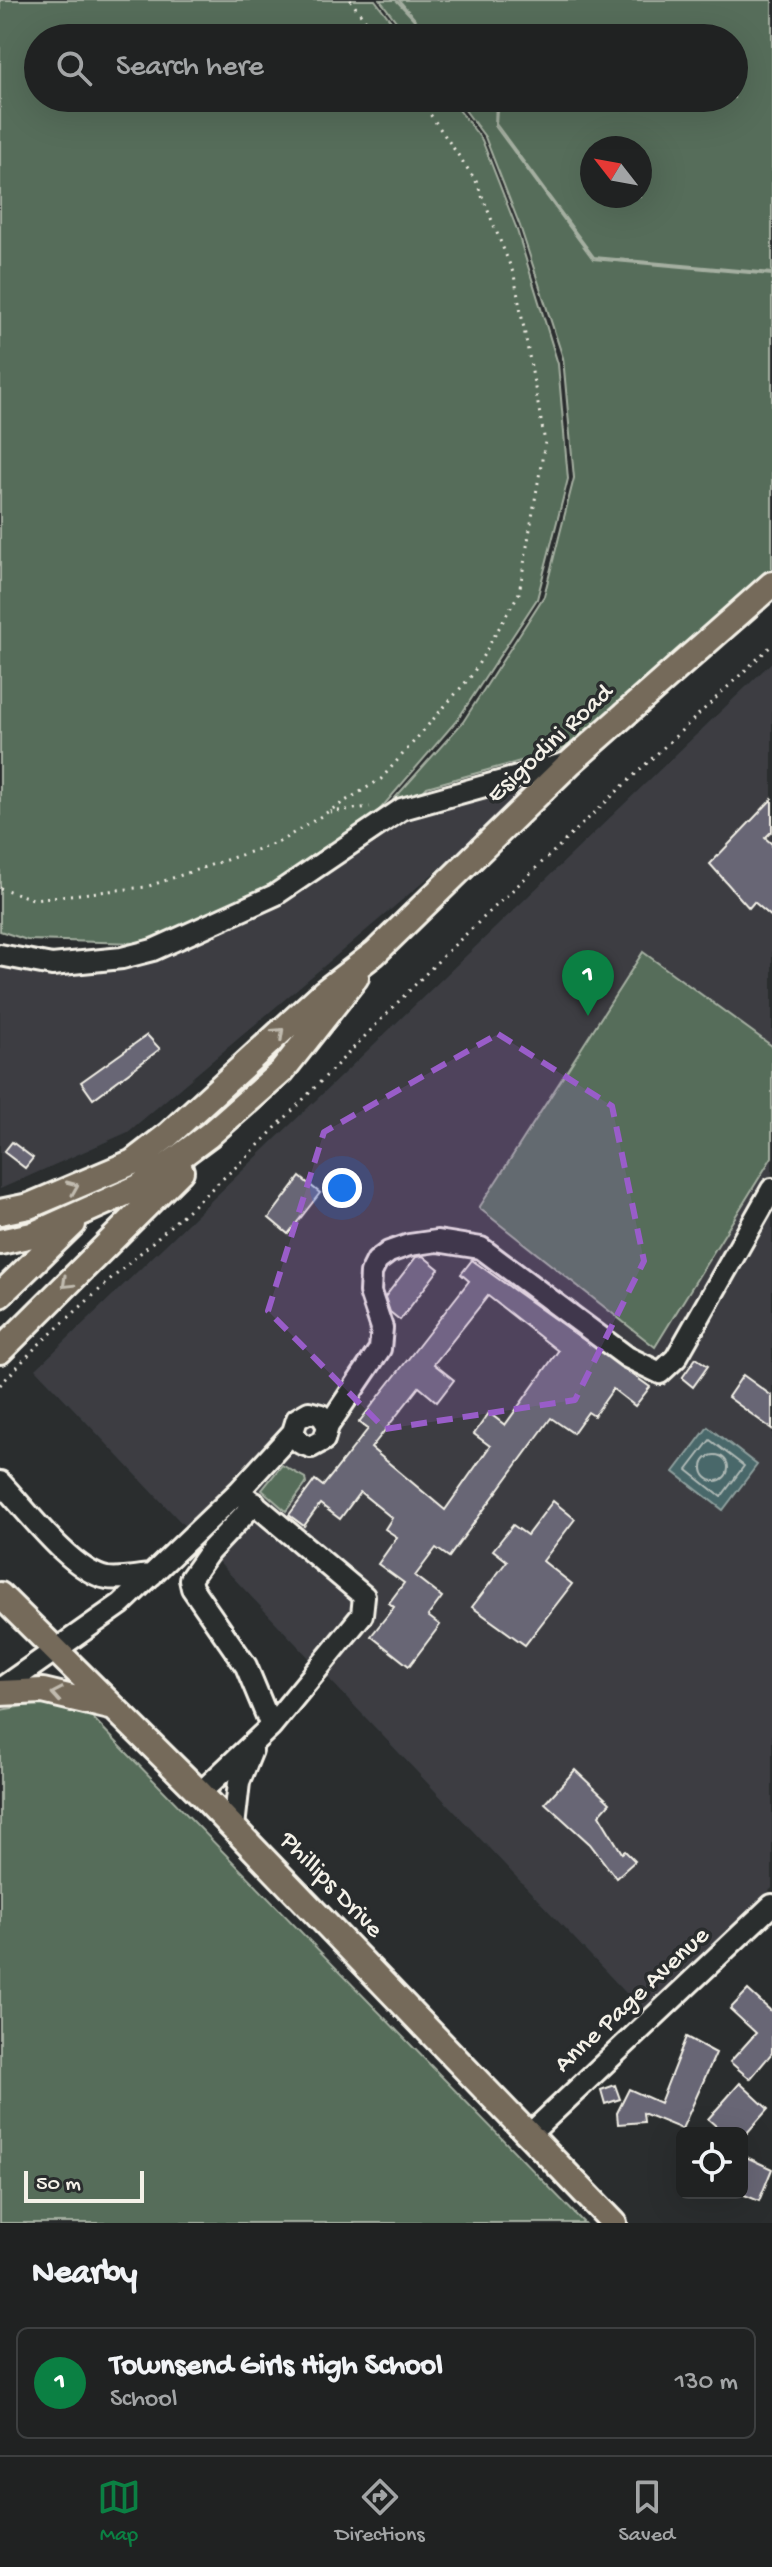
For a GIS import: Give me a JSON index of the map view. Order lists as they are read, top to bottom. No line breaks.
{"streets":{"main road":["Esigodini Road","Phillips Drive"],"street":["Anne Page Avenue"]},"crossings":[["Phillips Drive","Anne Page Avenue"]],"scale_bar":"50 m","north":"top left","page":{"search":"Search here","pins":"1","scale":"50 m","heading":"Nearby","list":[{"mark":"1","name":"Townsend Girls High School","note":"School","value":"130 m"}],"nav":["Map","Directions","Saved"]}}
